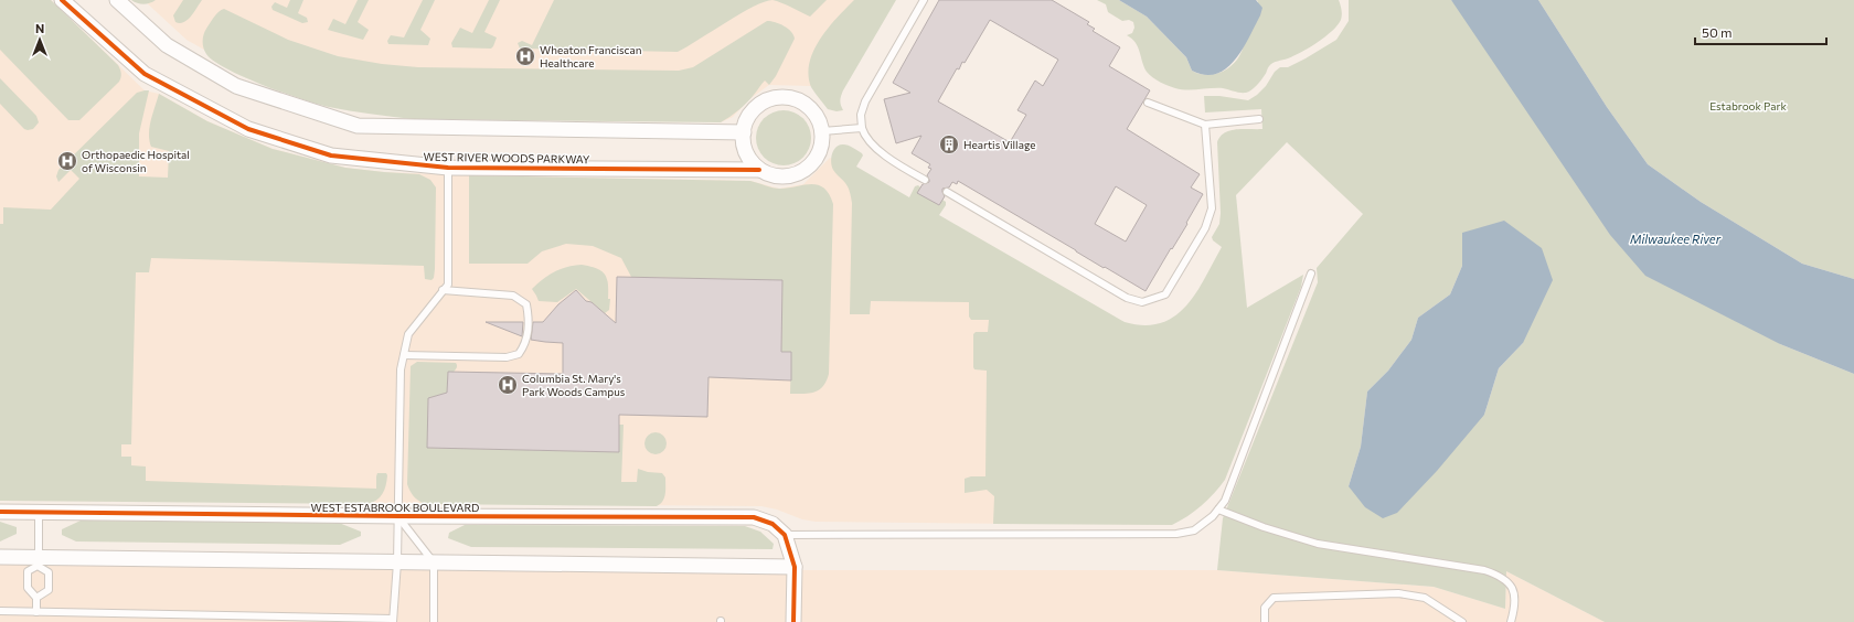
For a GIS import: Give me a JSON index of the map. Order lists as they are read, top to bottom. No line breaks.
{"streets":{"street":["WEST RIVER WOODS PARKWAY","WEST ESTABROOK BOULEVARD"]},"water":["Milwaukee River"],"parks":["Estabrook Park"],"places":{"hospital":["Wheaton Franciscan Healthcare","Orthopaedic Hospital of Wisconsin","Columbia St. Mary's Park Woods Campus"],"building":["Heartis Village"]},"scale_bar":"50 m","north":"top"}
